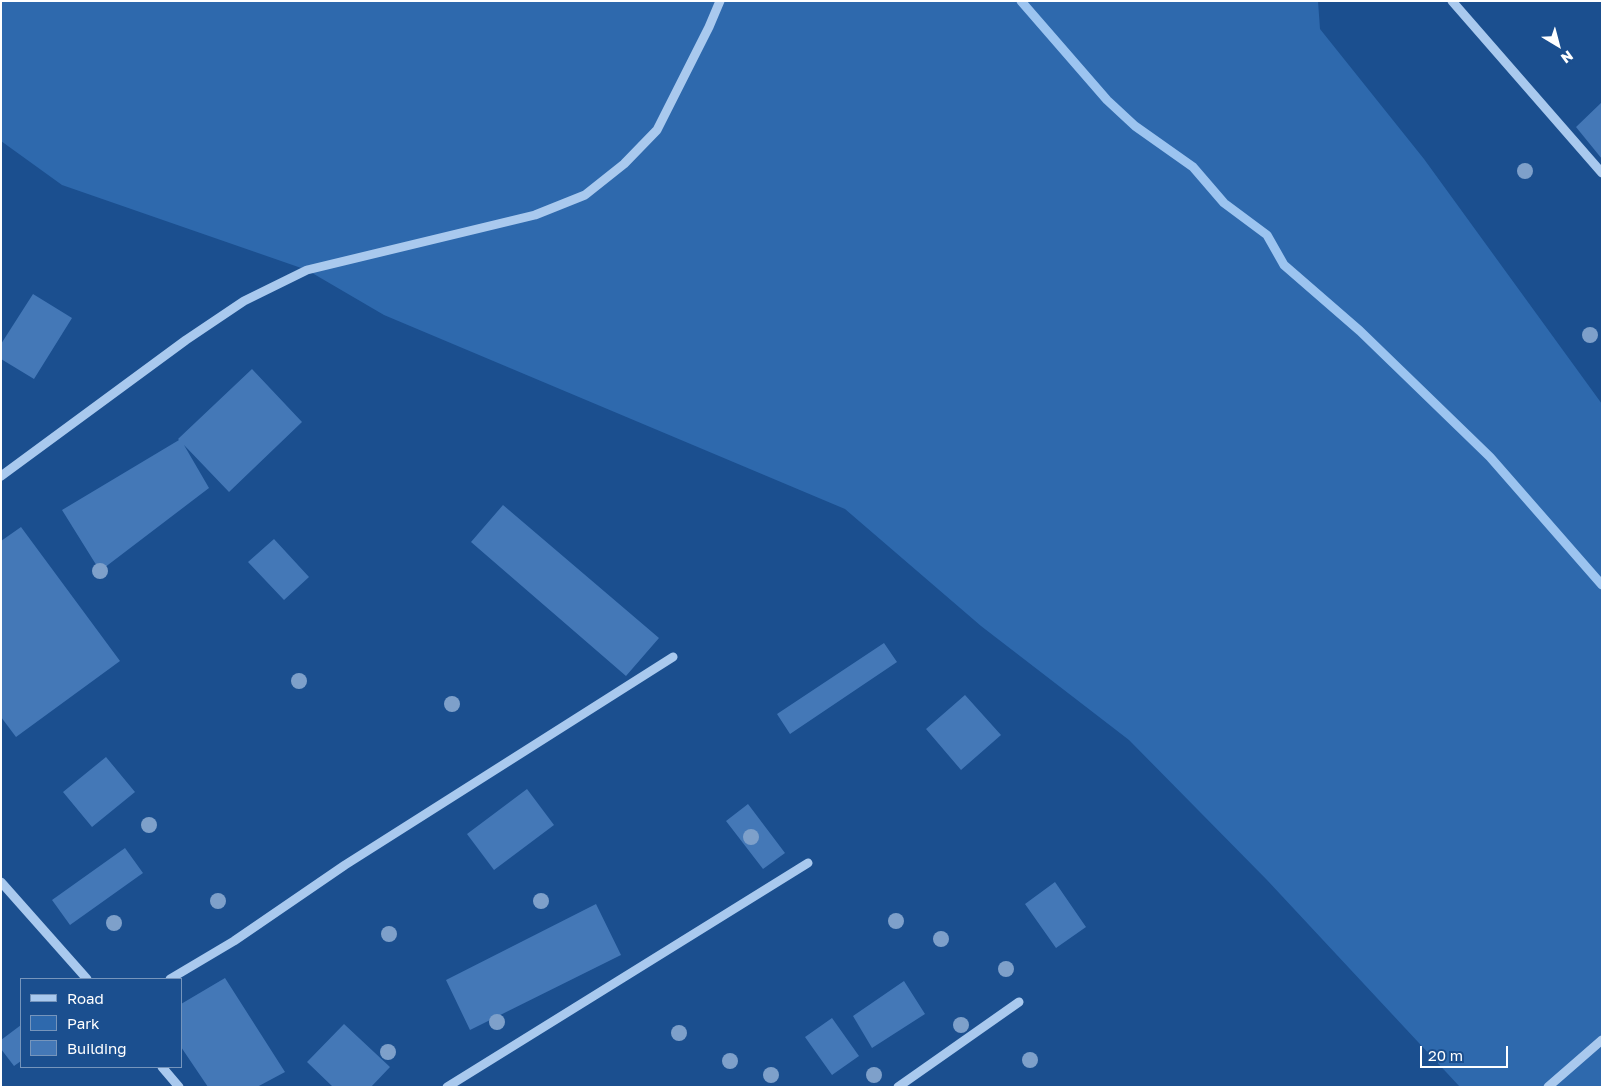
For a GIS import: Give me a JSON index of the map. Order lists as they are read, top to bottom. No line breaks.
{"legend":["Road","Park","Building"],"scale_bar":"20 m","north":"bottom right"}
